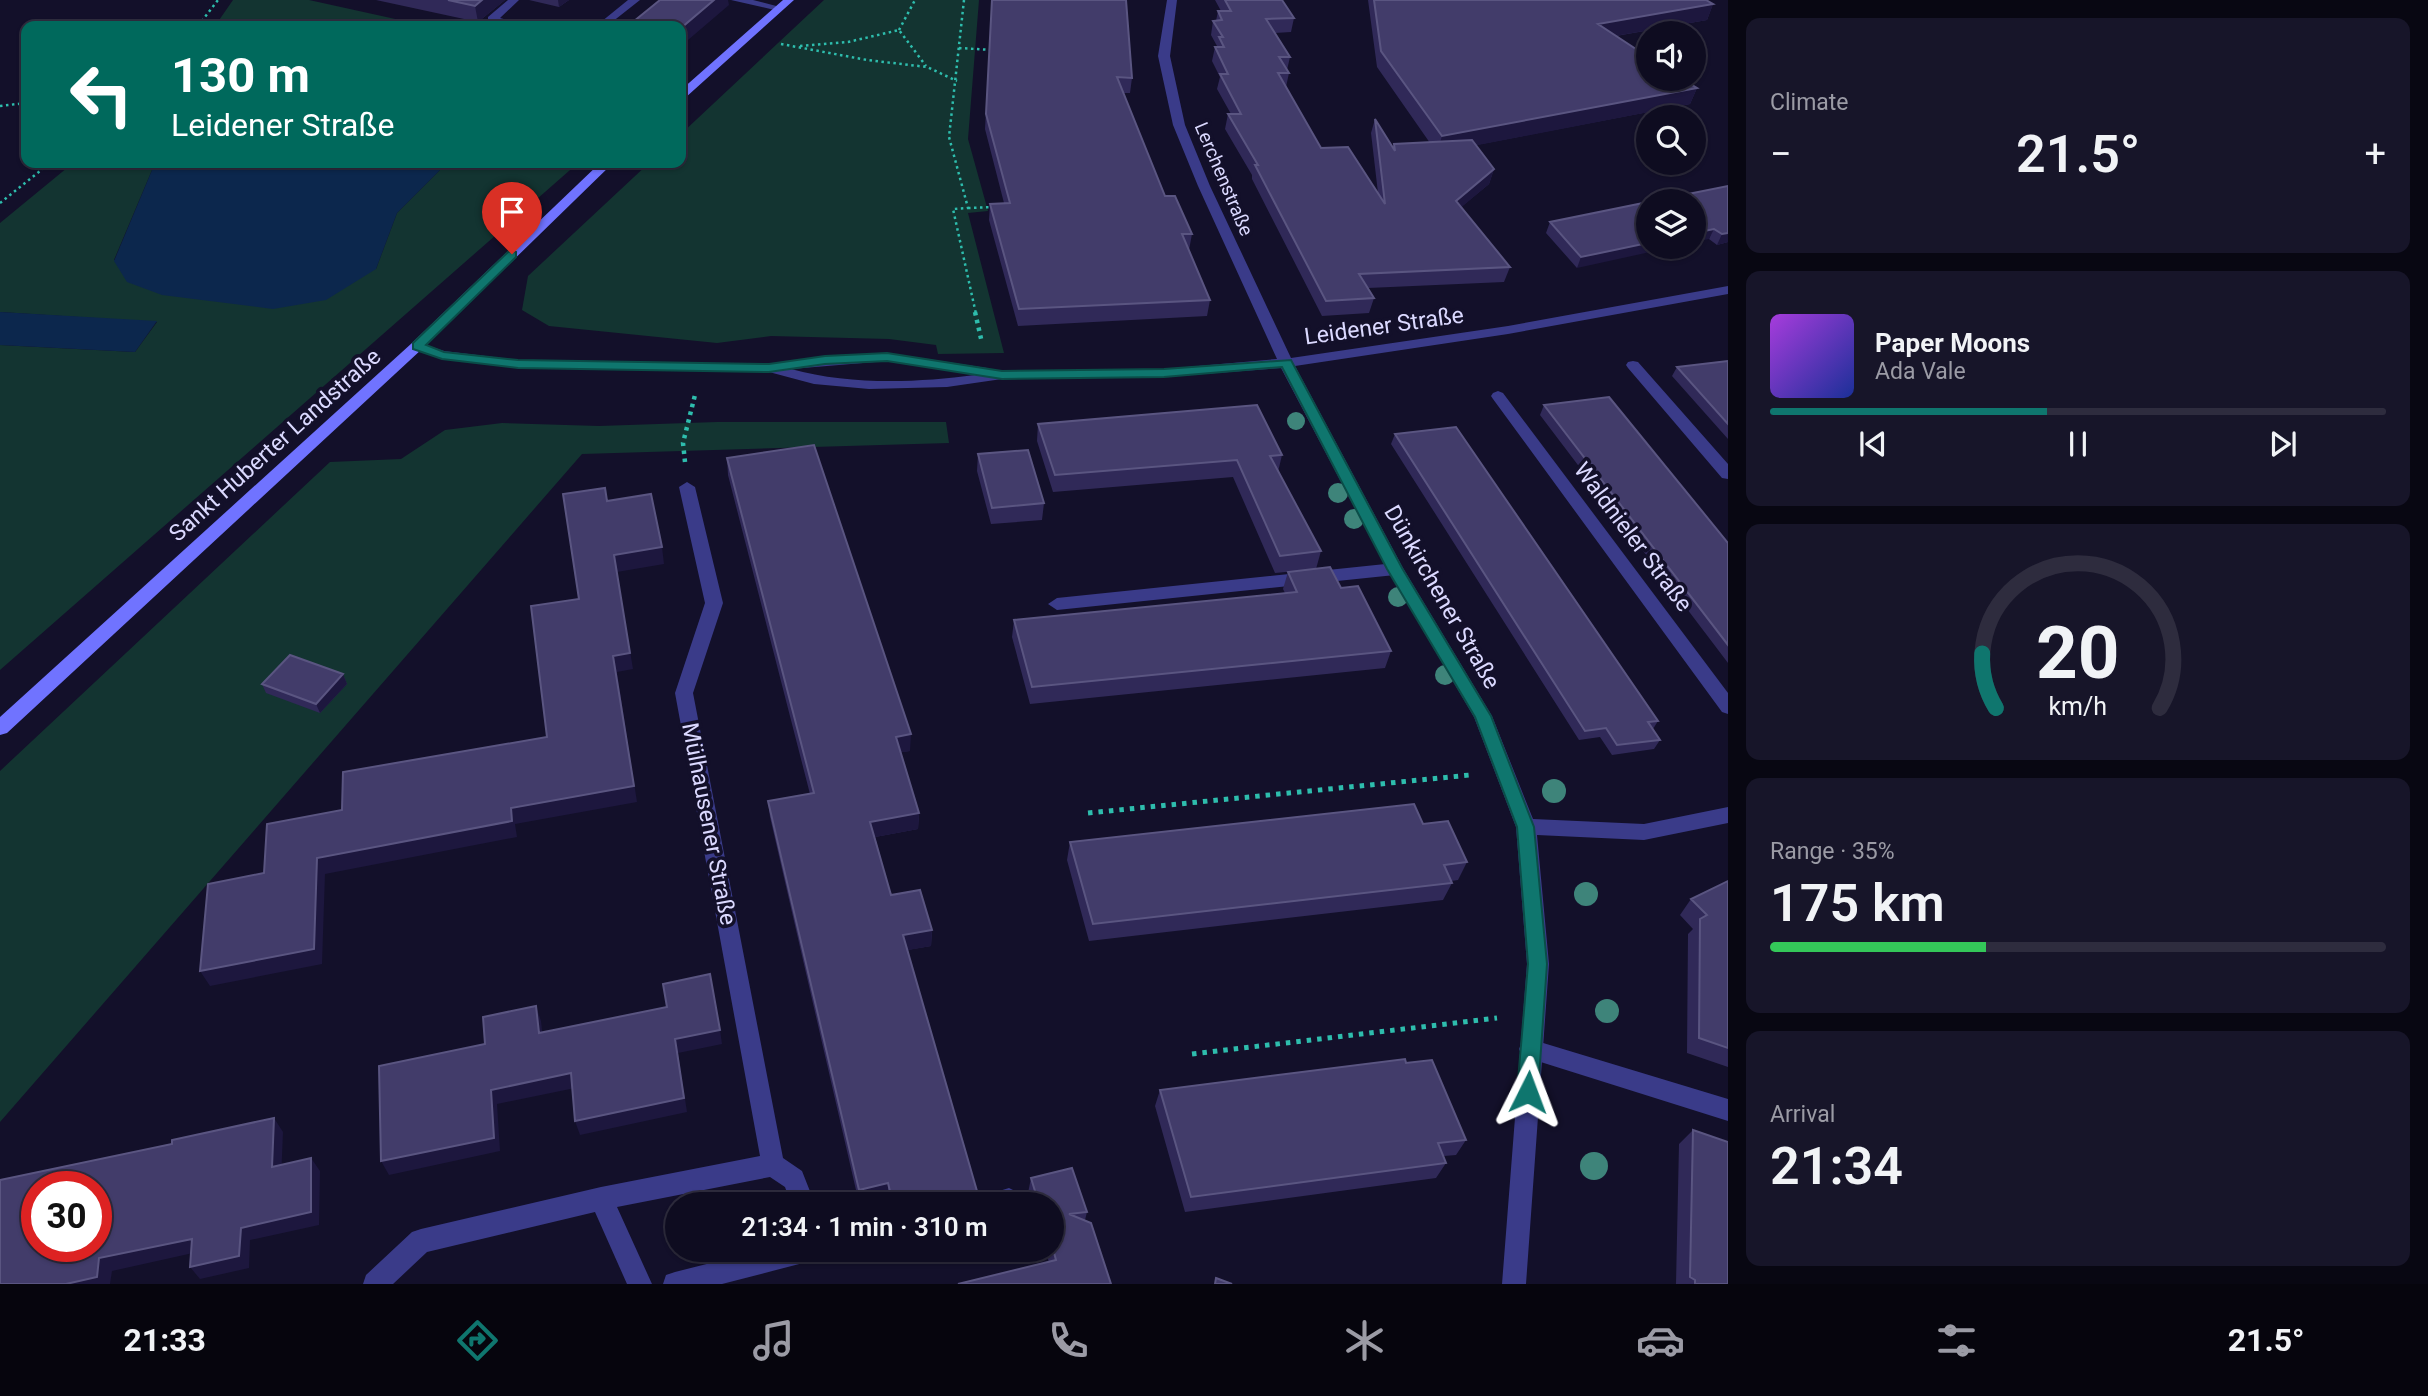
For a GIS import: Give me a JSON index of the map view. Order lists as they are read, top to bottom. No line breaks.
{"streets":{"street":["Lerchenstraße","Leidener Straße","Sankt Huberter Landstraße","Waldnieler Straße","Dünkirchener Straße","Mülhausener Straße"]},"crossings":[["Lerchenstraße","Leidener Straße"],["Lerchenstraße","Dünkirchener Straße"],["Leidener Straße","Sankt Huberter Landstraße"],["Leidener Straße","Dünkirchener Straße"]],"page":{"tile":["Climate",["Range · 35%","175 km"],["Arrival","21:34"]],"turn":["130 m","Leidener Straße"],"heat":["−","21.5°","+"],"song":["Paper Moons","Ada Vale"],"limit":"30","trip":"21:34 · 1 min · 310 m","tabs":["21:33","21.5°"],"gauge":["20","km/h"]}}
